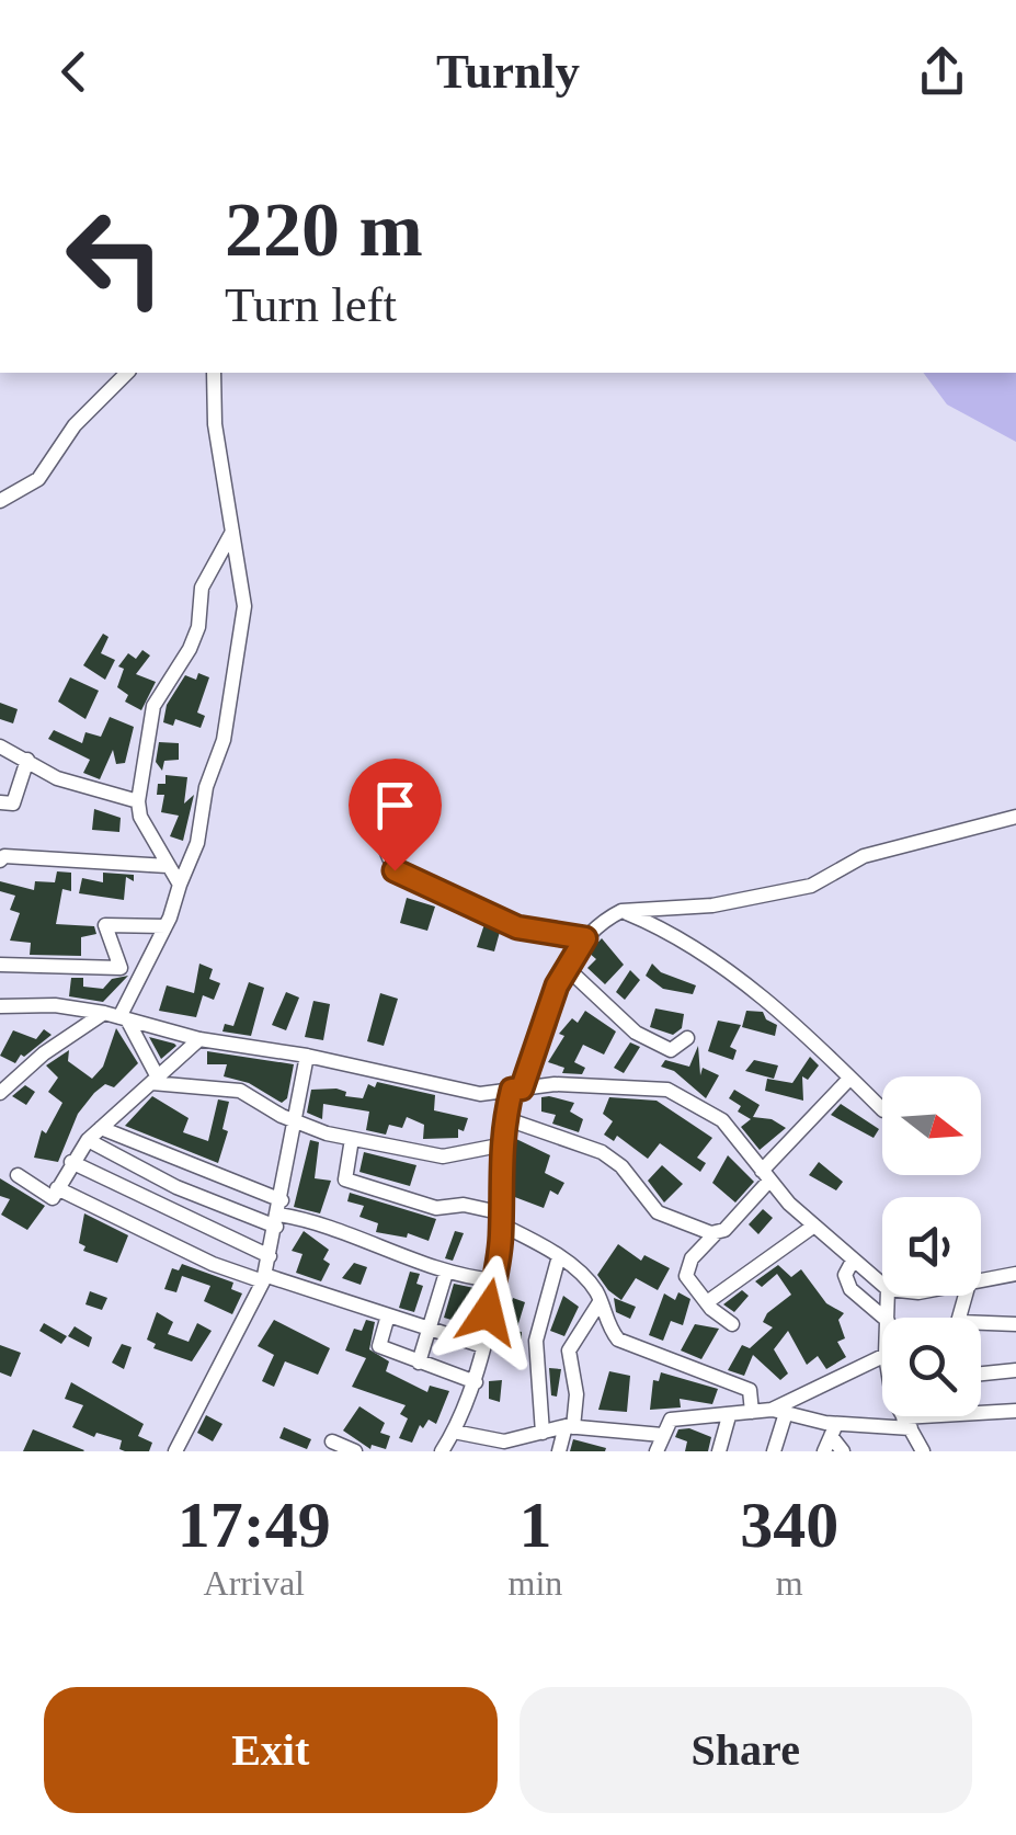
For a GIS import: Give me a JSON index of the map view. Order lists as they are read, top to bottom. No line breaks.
{"north":"right","page":{"header":"Turnly","turn":["220 m","Turn left"],"eta":["17:49","Arrival","1","min","340","m"],"buttons":["Exit","Share"]}}
